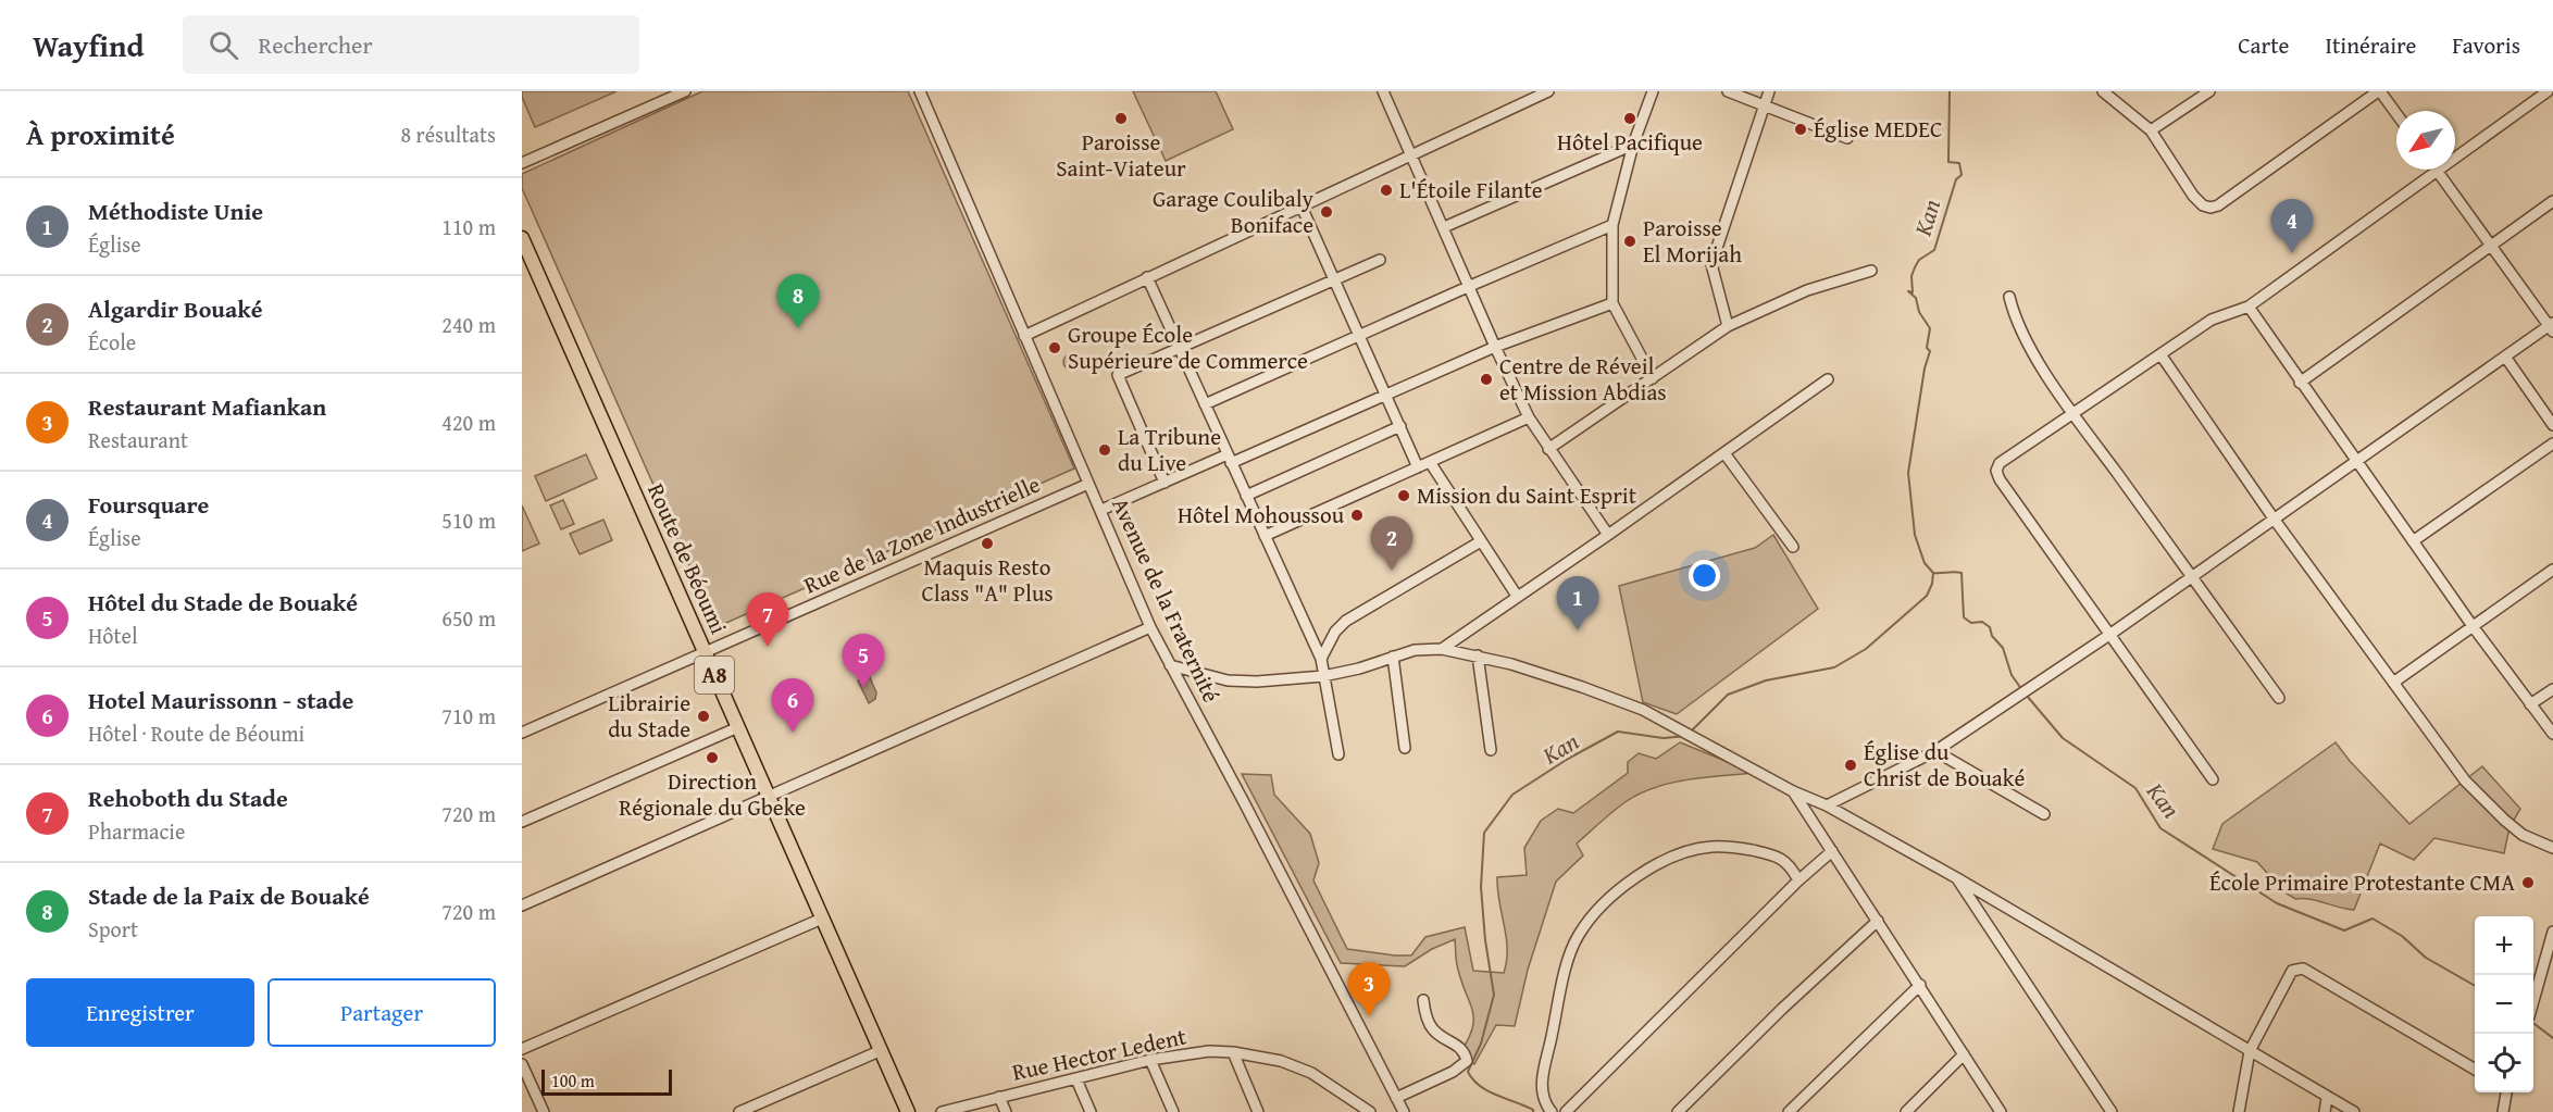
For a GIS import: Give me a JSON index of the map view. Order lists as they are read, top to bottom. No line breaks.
{"streets":{"main road":["Route de Béoumi","A8"],"street":["Rue de la Zone Industrielle","Avenue de la Fraternité","Rue Hector Ledent"]},"crossings":[["Rue de la Zone Industrielle","Route de Béoumi"],["Rue de la Zone Industrielle","Avenue de la Fraternité"]],"water":["Kan"],"places":["Paroisse Saint-Viateur","Hôtel Pacifique","Église MEDEC","L'Étoile Filante","Garage Coulibaly Boniface","Paroisse El Morijah","Groupe École Supérieure de Commerce","Centre de Réveil et Mission Abdias","La Tribune du Live","Mission du Saint Esprit","Hôtel Mohoussou","Maquis Resto Class \"A\" Plus","Librairie du Stade","Direction Régionale du Gbeke","Église du Christ de Bouaké","École Primaire Protestante CMA"],"scale_bar":"100 m","north":"bottom left","page":{"header":"Wayfind","search":"Rechercher","nav":["Carte","Itinéraire","Favoris"],"heading":["À proximité","8 résultats"],"list":[{"mark":"1","name":"Méthodiste Unie","note":"Église","value":"110 m"},{"mark":"2","name":"Algardir Bouaké","note":"École","value":"240 m"},{"mark":"3","name":"Restaurant Mafiankan","note":"Restaurant","value":"420 m"},{"mark":"4","name":"Foursquare","note":"Église","value":"510 m"},{"mark":"5","name":"Hôtel du Stade de Bouaké","note":"Hôtel","value":"650 m"},{"mark":"6","name":"Hotel Maurissonn - stade","note":"Hôtel · Route de Béoumi","value":"710 m"},{"mark":"7","name":"Rehoboth du Stade","note":"Pharmacie","value":"720 m"},{"mark":"8","name":"Stade de la Paix de Bouaké","note":"Sport","value":"720 m"}],"pins":["4","8","2","1","7","5","6","3"],"map_buttons":["+","−"],"buttons":["Enregistrer","Partager"],"scale":"100 m"}}
